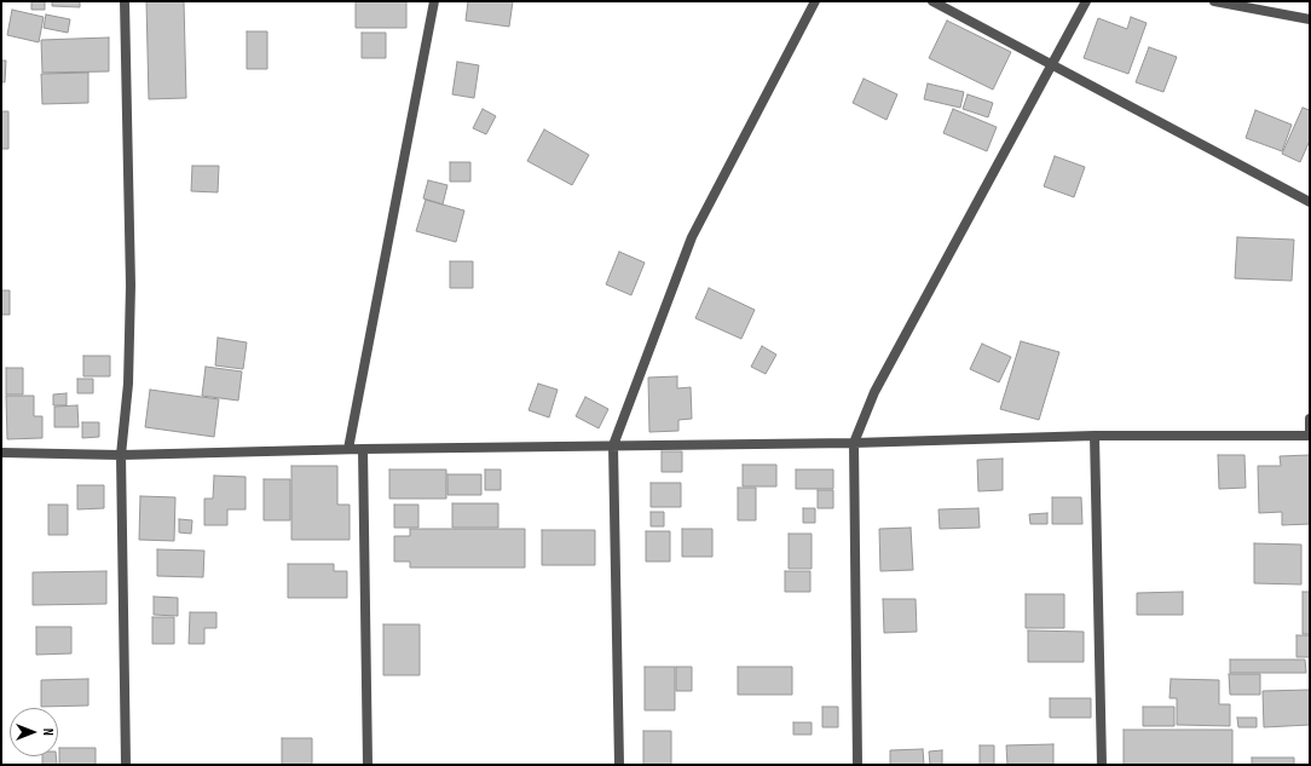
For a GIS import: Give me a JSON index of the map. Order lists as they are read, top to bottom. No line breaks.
{"north":"right"}
